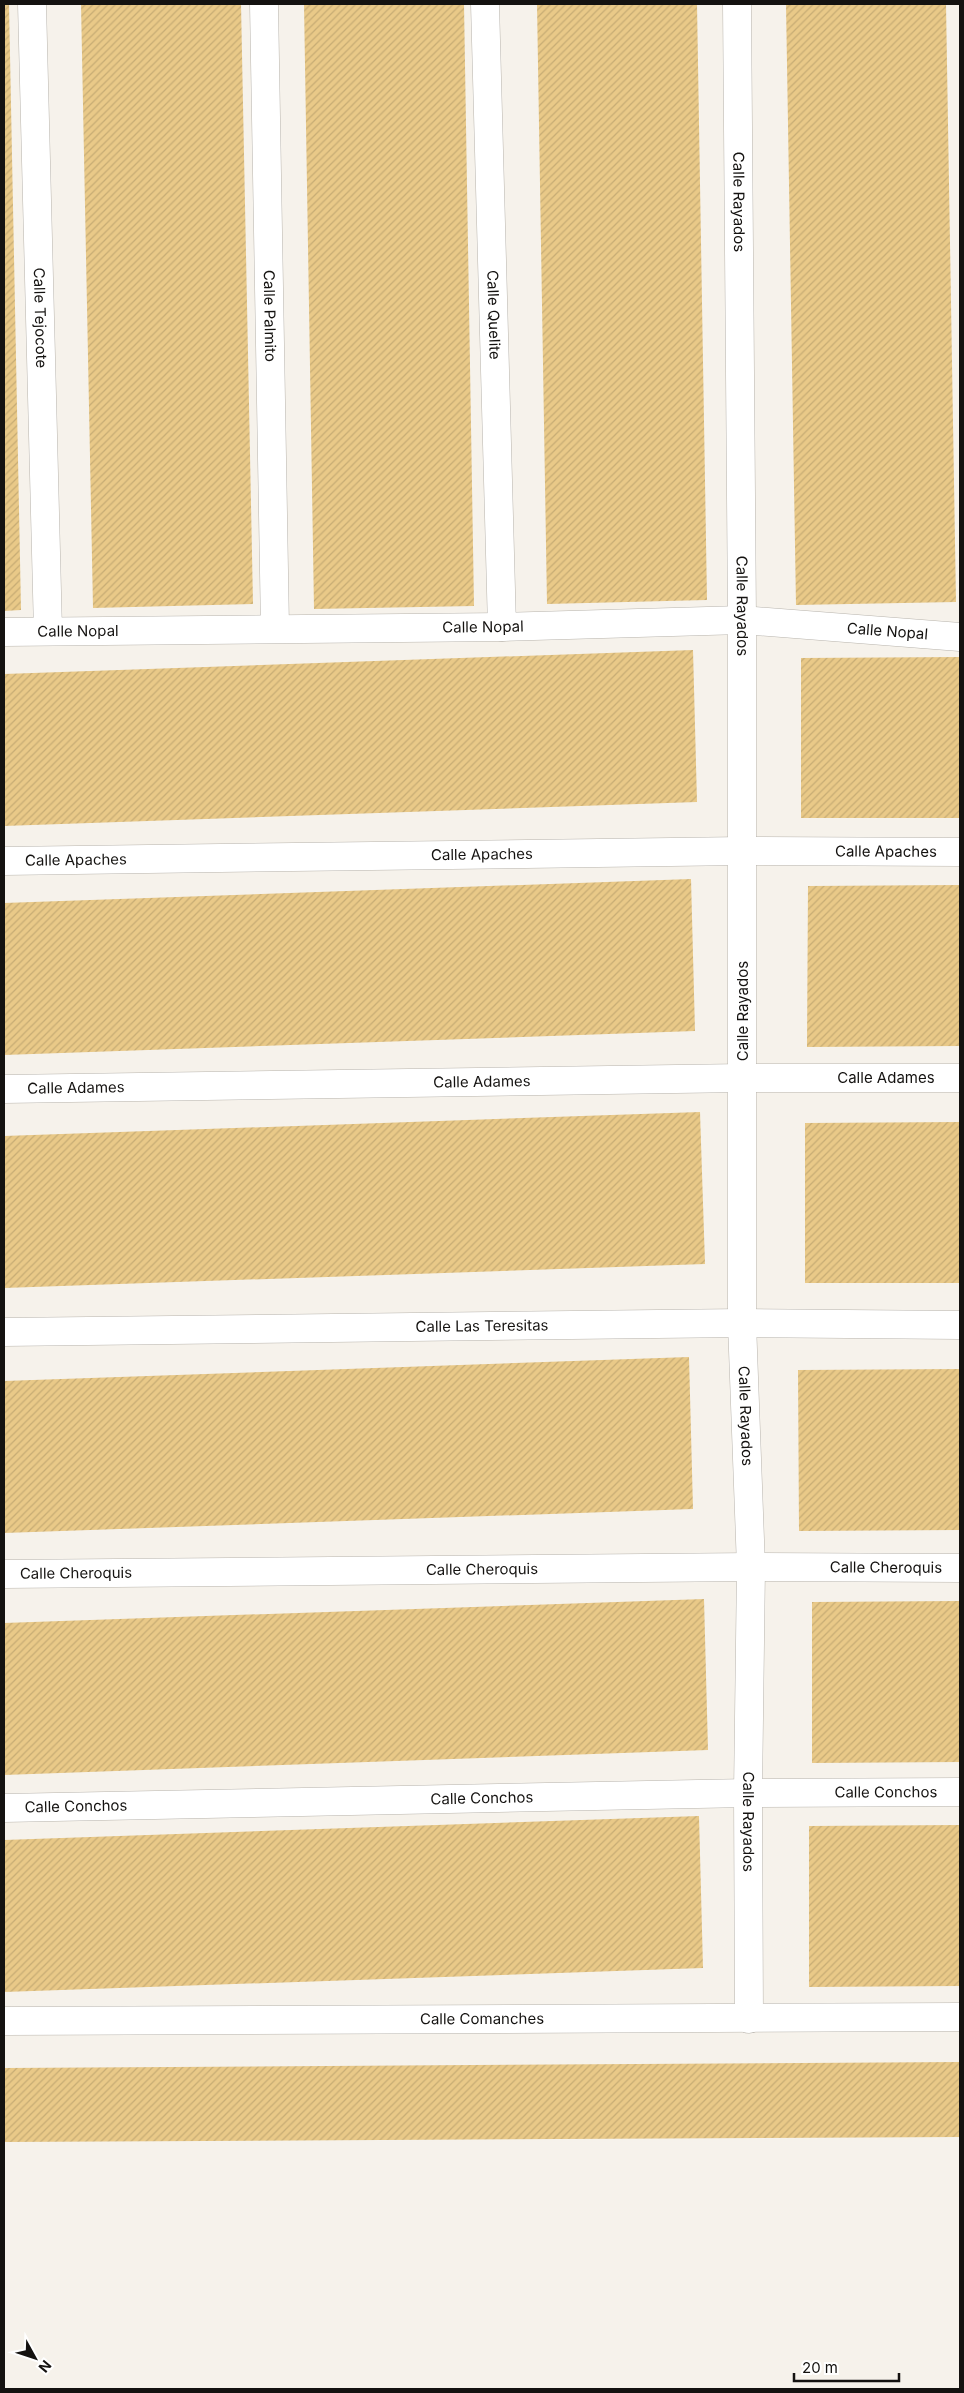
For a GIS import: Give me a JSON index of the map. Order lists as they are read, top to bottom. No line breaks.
{"streets":{"street":["Calle Rayados","Calle Quelite","Calle Palmito","Calle Tejocote","Calle Nopal","Calle Apaches","Calle Adames","Calle Las Teresitas","Calle Cheroquis","Calle Conchos","Calle Comanches"]},"crossings":[["Calle Rayados","Calle Nopal"],["Calle Rayados","Calle Apaches"],["Calle Rayados","Calle Adames"],["Calle Rayados","Calle Las Teresitas"],["Calle Rayados","Calle Cheroquis"],["Calle Rayados","Calle Conchos"],["Calle Rayados","Calle Comanches"],["Calle Quelite","Calle Nopal"],["Calle Palmito","Calle Nopal"],["Calle Tejocote","Calle Nopal"]],"scale_bar":"20 m","north":"bottom right"}
